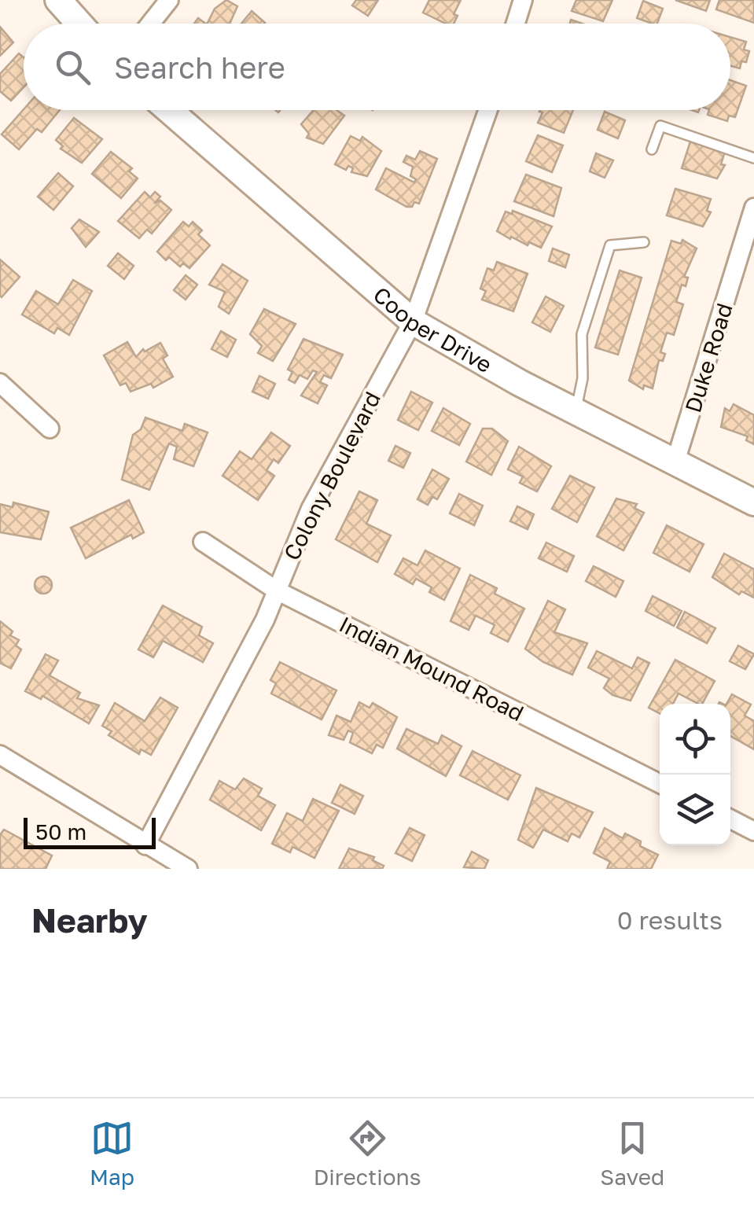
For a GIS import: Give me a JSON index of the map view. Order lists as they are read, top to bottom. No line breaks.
{"streets":{"street":["Cooper Drive","Duke Road","Colony Boulevard","Indian Mound Road"]},"crossings":[["Cooper Drive","Duke Road"],["Cooper Drive","Colony Boulevard"],["Colony Boulevard","Indian Mound Road"]],"scale_bar":"50 m","page":{"search":"Search here","scale":"50 m","heading":["Nearby","0 results"],"nav":["Map","Directions","Saved"]}}
